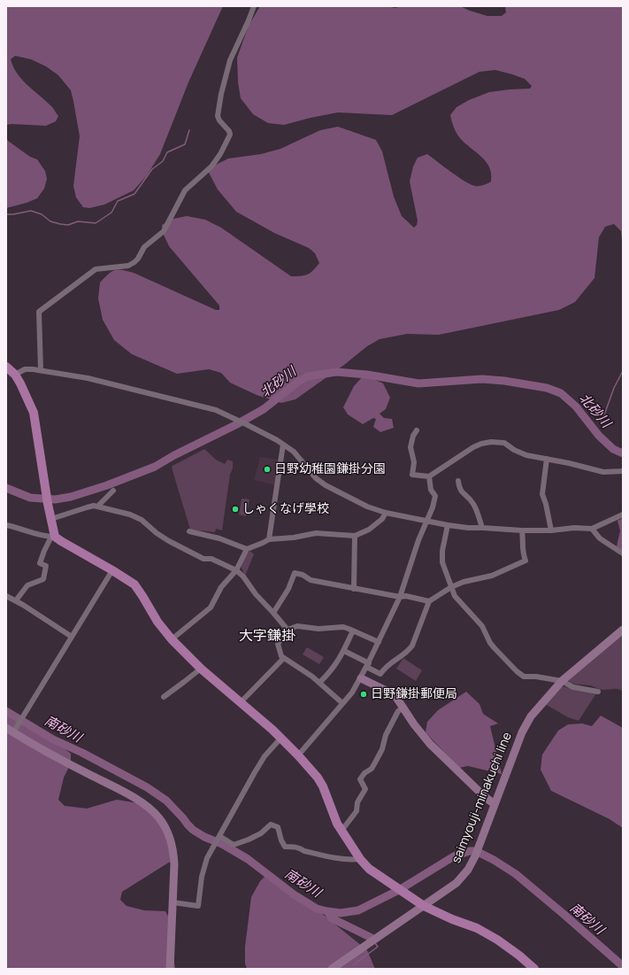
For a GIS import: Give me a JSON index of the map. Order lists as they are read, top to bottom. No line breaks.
{"streets":{"street":["saimyouji-minakuchi line"]},"districts":["大字鎌掛"],"water":["北砂川","南砂川"],"places":["日野幼稚園鎌掛分園","しゃくなげ學校","日野鎌掛郵便局"]}
